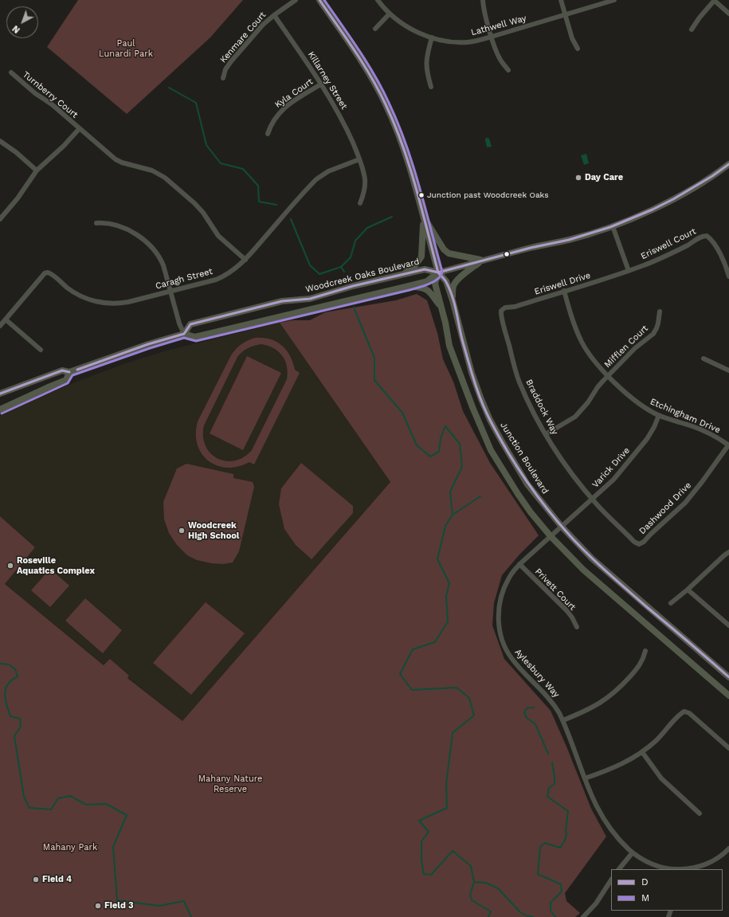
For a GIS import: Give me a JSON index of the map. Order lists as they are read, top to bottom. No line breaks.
{"streets":{"main road":["Woodcreek Oaks Boulevard","Junction Boulevard"],"street":["Lathwell Way","Kenmare Court","Killarney Street","Kyla Court","Turnberry Court","Eriswell Court","Caragh Street","Eriswell Drive","Mifflen Court","Braddock Way","Etchingham Drive","Varick Drive","Dashwood Drive","Privett Court","Aylesbury Way"]},"crossings":[["Kenmare Court","Killarney Street"],["Killarney Street","Kyla Court"],["Killarney Street","Caragh Street"],["Turnberry Court","Caragh Street"],["Eriswell Court","Eriswell Drive"],["Woodcreek Oaks Boulevard","Junction Boulevard"],["Eriswell Drive","Braddock Way"],["Eriswell Drive","Etchingham Drive"],["Mifflen Court","Braddock Way"],["Mifflen Court","Etchingham Drive"],["Braddock Way","Varick Drive"],["Braddock Way","Dashwood Drive"],["Etchingham Drive","Varick Drive"],["Etchingham Drive","Dashwood Drive"],["Junction Boulevard","Varick Drive"],["Junction Boulevard","Aylesbury Way"],["Varick Drive","Dashwood Drive"],["Varick Drive","Aylesbury Way"],["Privett Court","Aylesbury Way"]],"parks":["Paul Lunardi Park","Mahany Nature Reserve","Mahany Park"],"places":["Day Care","Junction past Woodcreek Oaks","Woodcreek High School","Roseville Aquatics Complex","Field 4","Field 3"],"lines":["transit line D","transit line M"],"legend":["D","M"],"north":"bottom left"}
